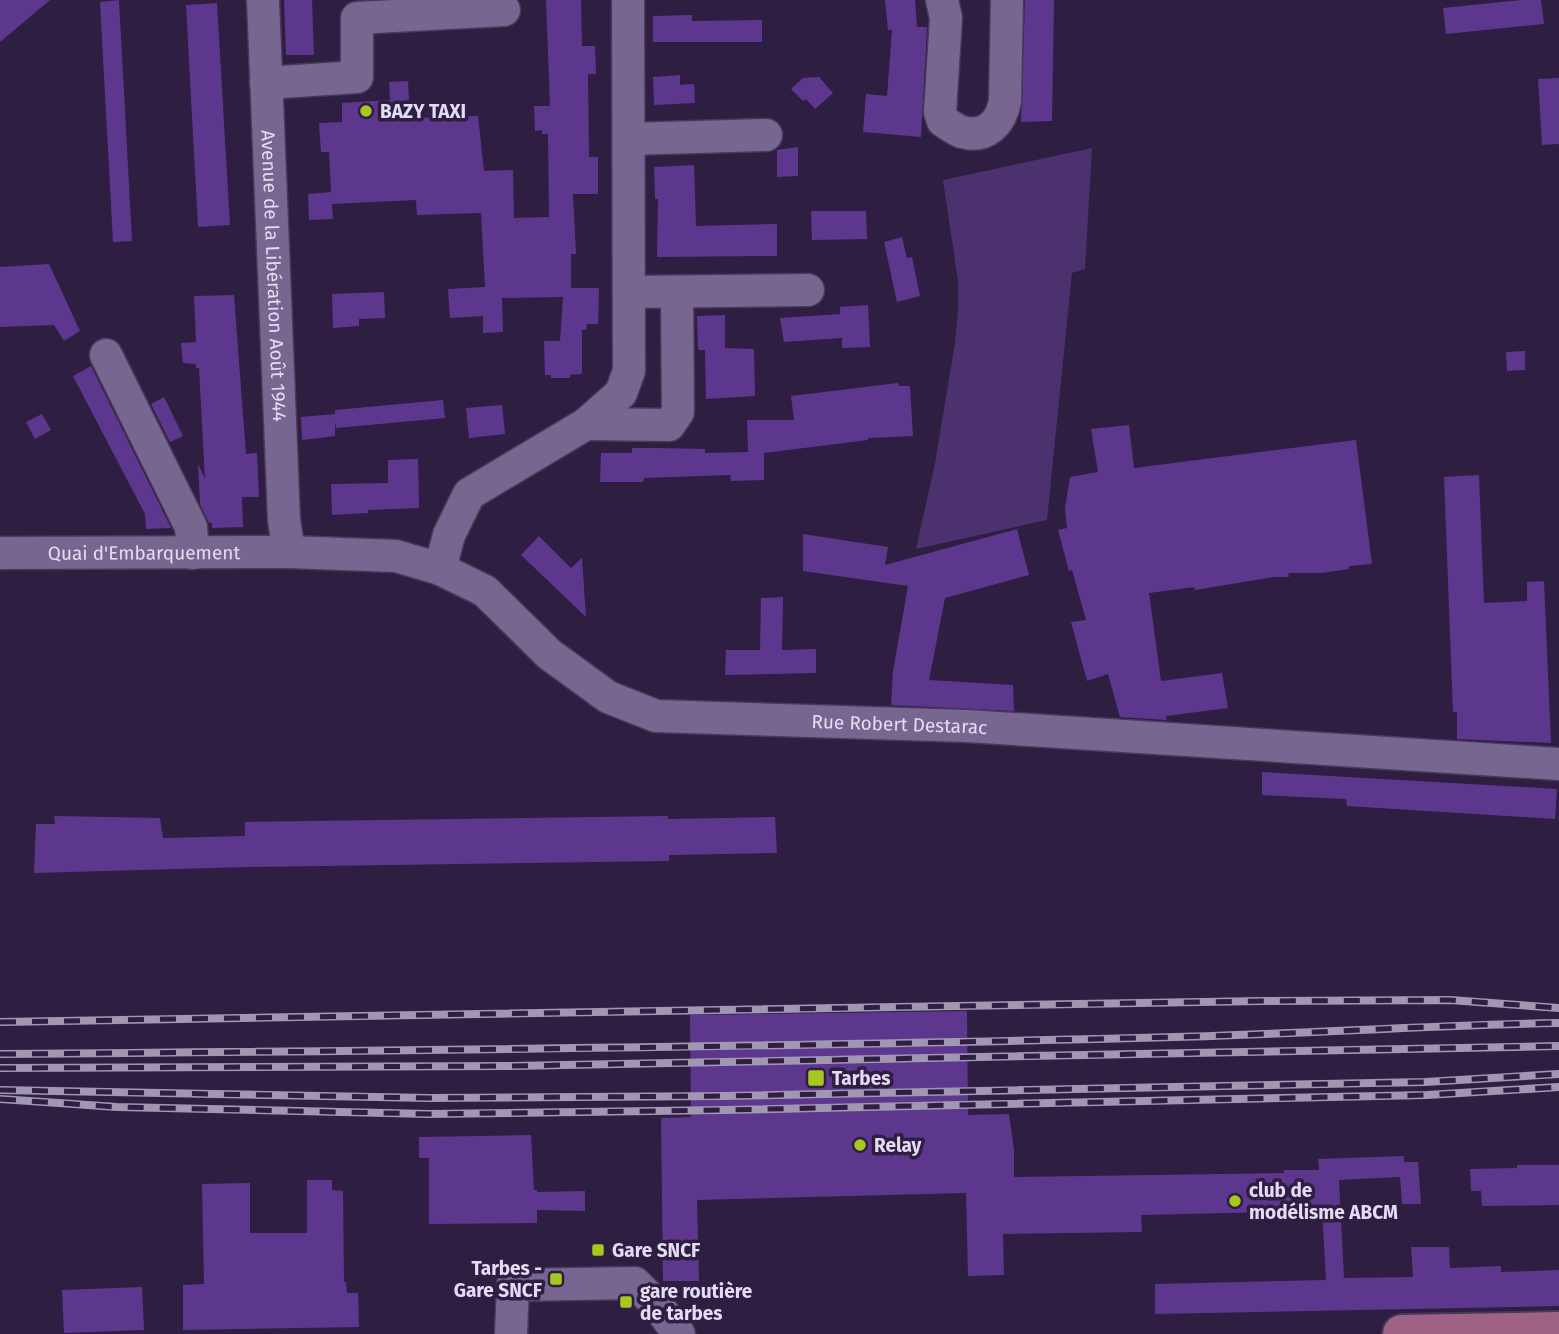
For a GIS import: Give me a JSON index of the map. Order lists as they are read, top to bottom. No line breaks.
{"streets":{"street":["Avenue de la Libération Août 1944","Quai d'Embarquement","Rue Robert Destarac"]},"crossings":[["Avenue de la Libération Août 1944","Quai d'Embarquement"],["Avenue de la Libération Août 1944","Rue Robert Destarac"],["Quai d'Embarquement","Rue Robert Destarac"]],"places":{"other":["BAZY TAXI","Relay","club de modélisme ABCM"],"transit":["Tarbes","Gare SNCF","Tarbes - Gare SNCF","gare routière de tarbes"]}}
